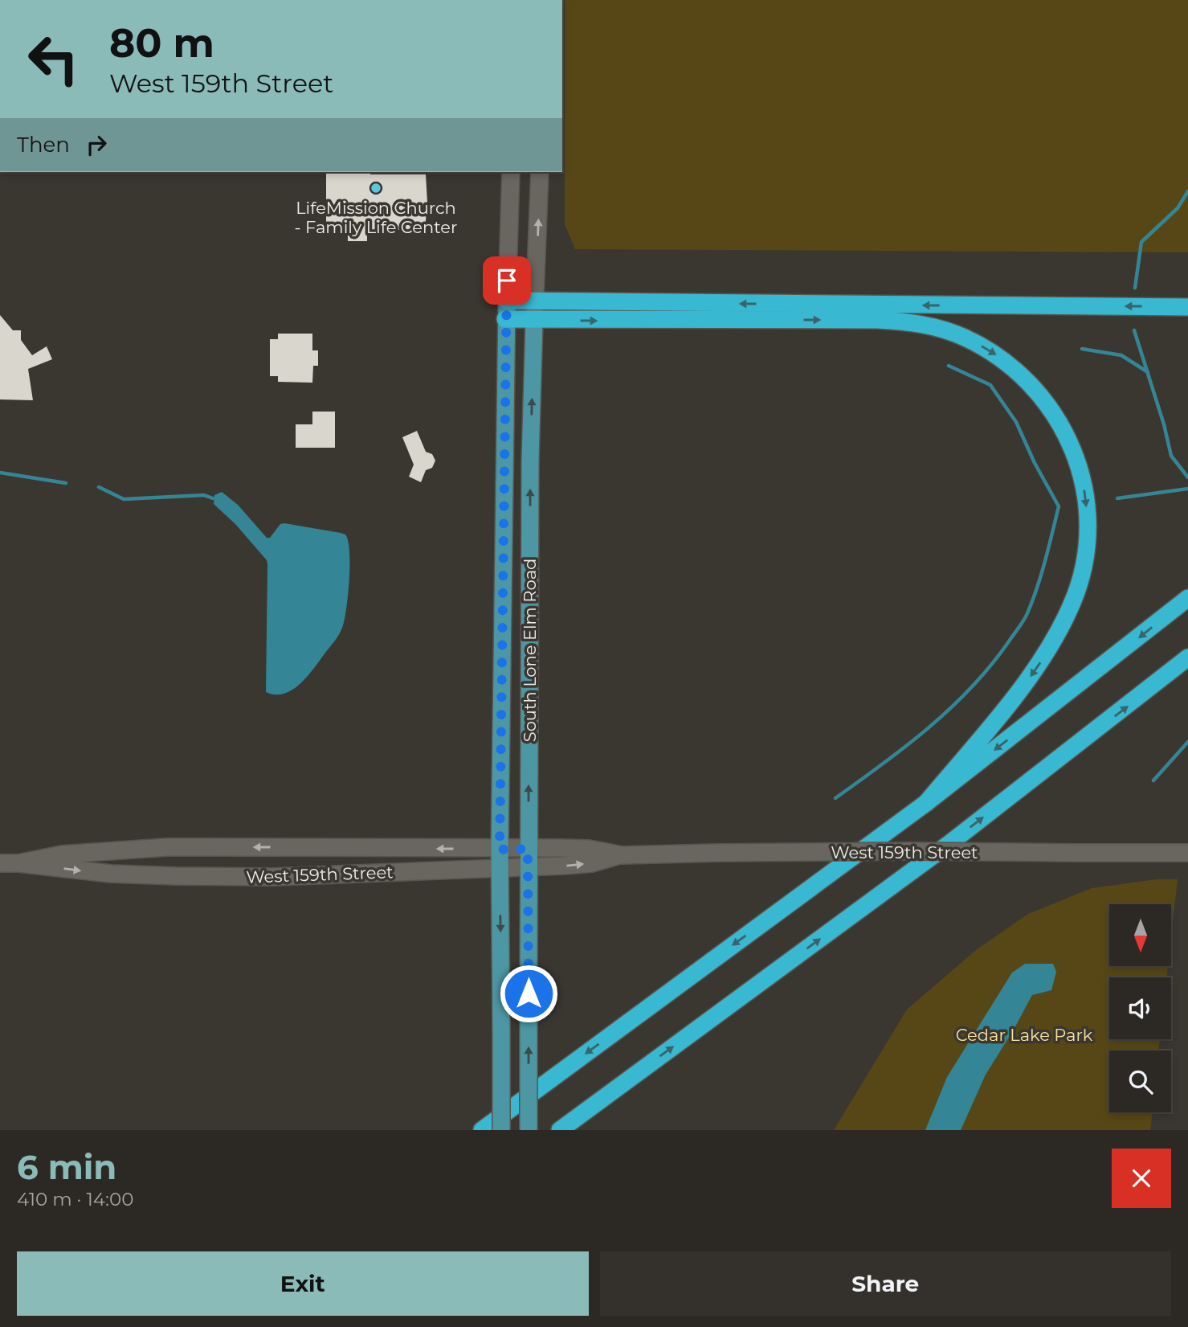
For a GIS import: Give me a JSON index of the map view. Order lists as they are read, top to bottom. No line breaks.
{"streets":{"main road":["South Lone Elm Road"],"street":["West 159th Street"]},"crossings":[["South Lone Elm Road","West 159th Street"]],"parks":["Cedar Lake Park"],"places":["LifeMission Church - Family Life Center"],"north":"bottom","page":{"turn":["80 m","West 159th Street"],"then":"Then","heading":["6 min","410 m · 14:00"],"buttons":["Exit","Share"]}}
